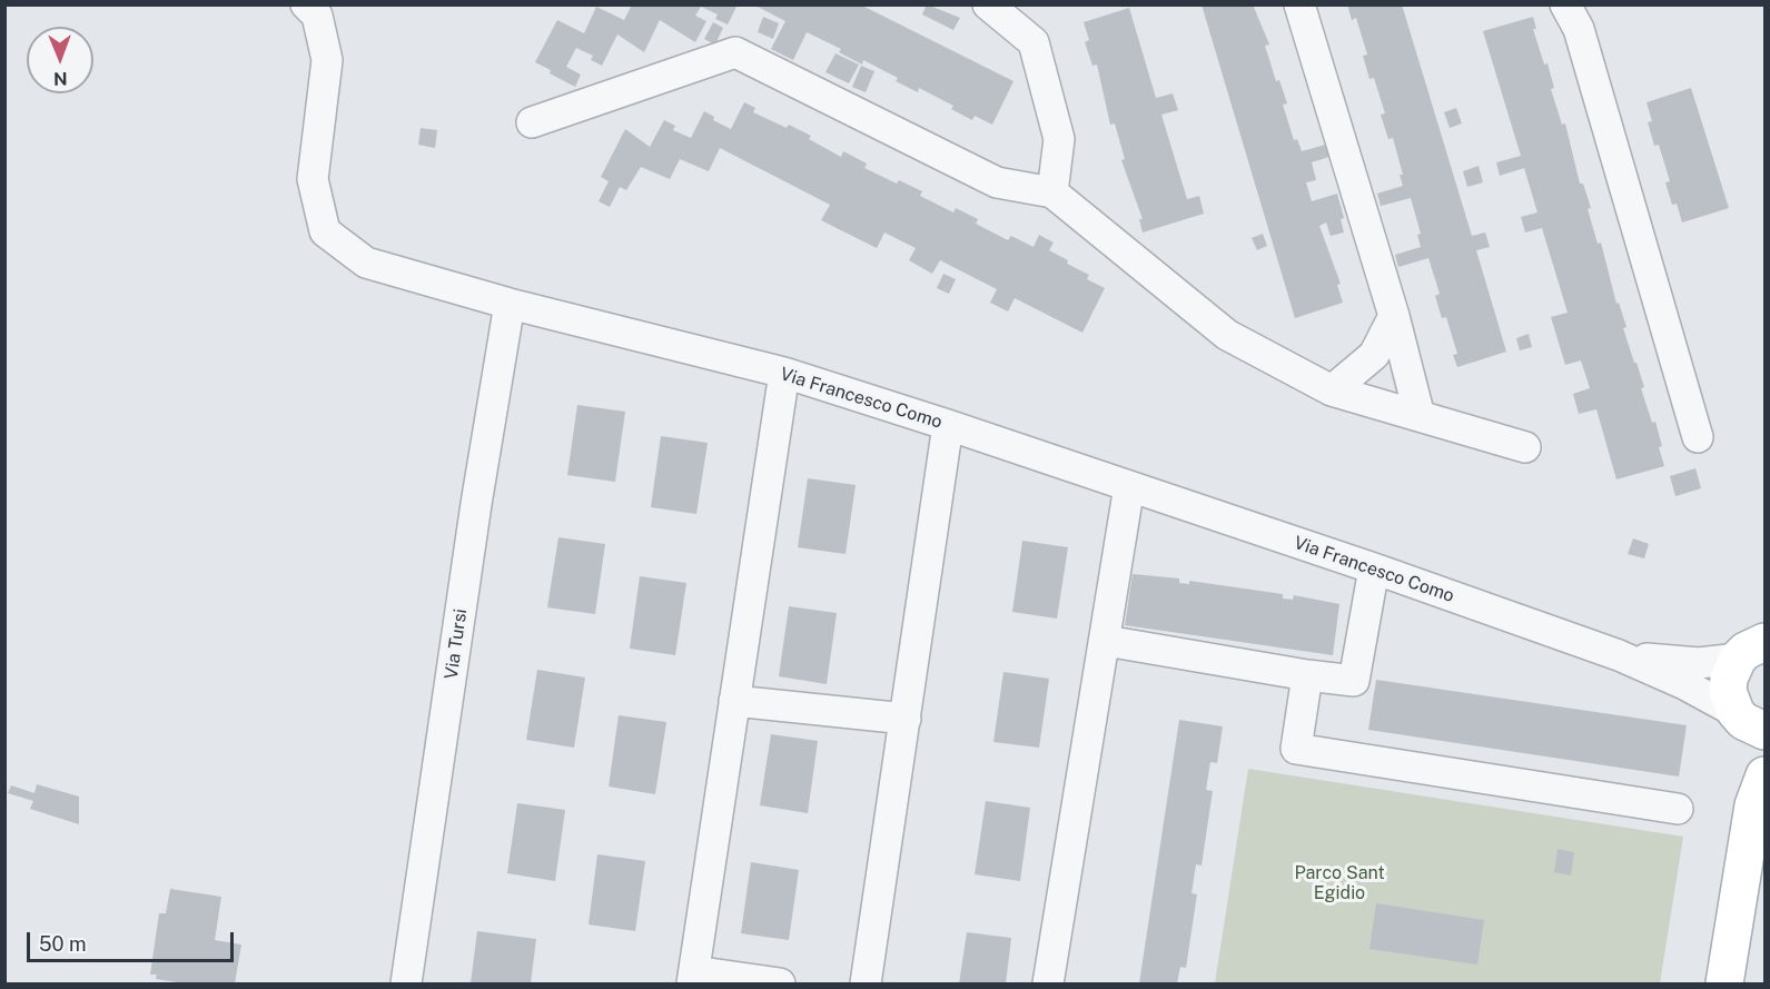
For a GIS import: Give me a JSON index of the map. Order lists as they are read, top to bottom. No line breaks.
{"streets":{"street":["Via Francesco Como","Via Tursi"]},"crossings":[["Via Francesco Como","Via Tursi"]],"parks":["Parco Sant Egidio"],"scale_bar":"50 m","north":"bottom"}
